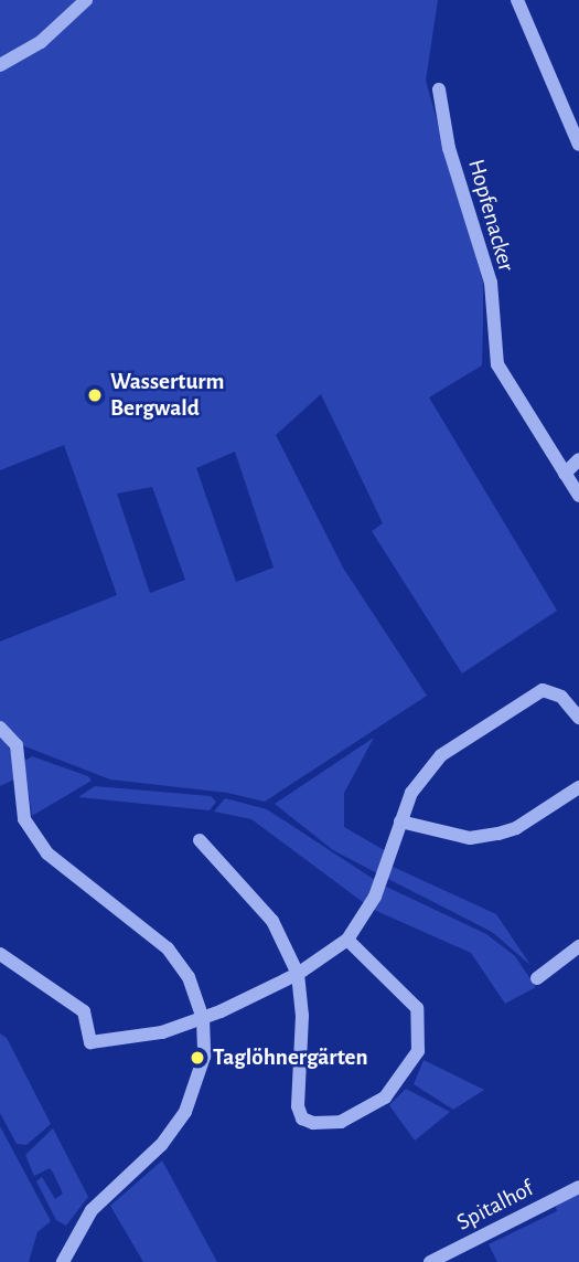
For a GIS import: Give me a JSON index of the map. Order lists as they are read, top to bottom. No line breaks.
{"streets":{"street":["Hopfenacker","Spitalhof"]},"places":["Wasserturm Bergwald","Taglöhnergärten"]}
